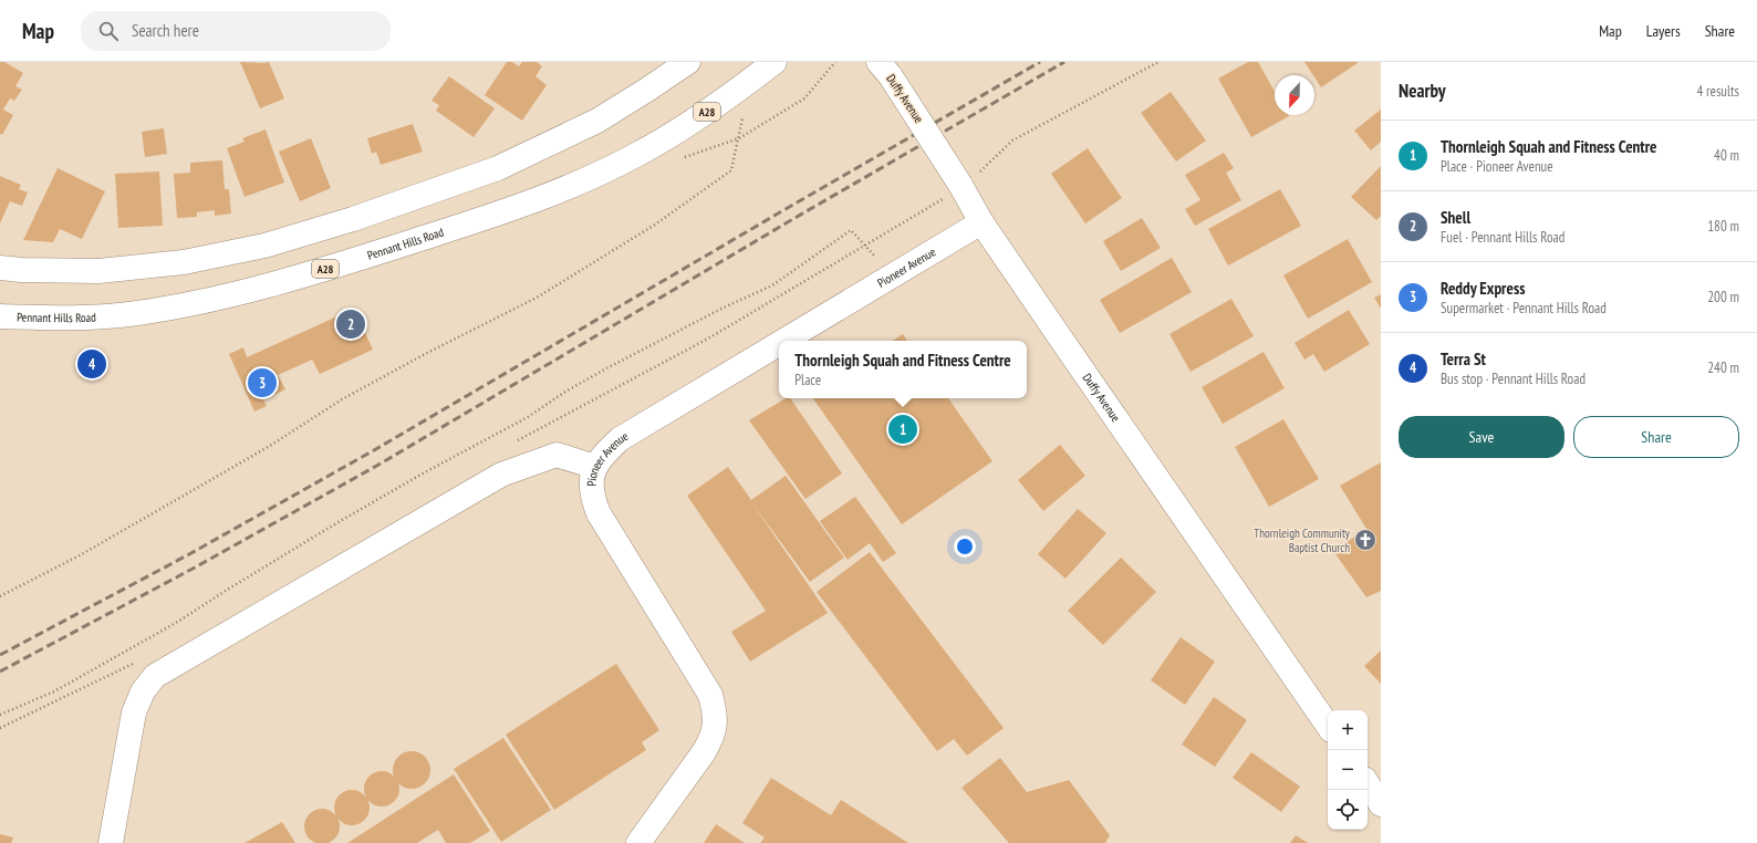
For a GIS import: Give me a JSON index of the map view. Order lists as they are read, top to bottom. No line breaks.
{"streets":{"main road":["Duffy Avenue","A28","Pennant Hills Road","Pioneer Avenue"]},"crossings":[["Duffy Avenue","Pioneer Avenue"]],"places":{"church":["Thornleigh Community Baptist Church"]},"north":"bottom","page":{"header":"Map","search":"Search here","nav":["Map","Layers","Share"],"heading":["Nearby","4 results"],"list":[{"mark":"1","name":"Thornleigh Squah and Fitness Centre","note":"Place · Pioneer Avenue","value":"40 m"},{"mark":"2","name":"Shell","note":"Fuel · Pennant Hills Road","value":"180 m"},{"mark":"3","name":"Reddy Express","note":"Supermarket · Pennant Hills Road","value":"200 m"},{"mark":"4","name":"Terra St","note":"Bus stop · Pennant Hills Road","value":"240 m"}],"pins":["2","4","3","1"],"popup":["Thornleigh Squah and Fitness Centre","Place"],"buttons":["Save","Share"],"map_buttons":["+","−"]}}
